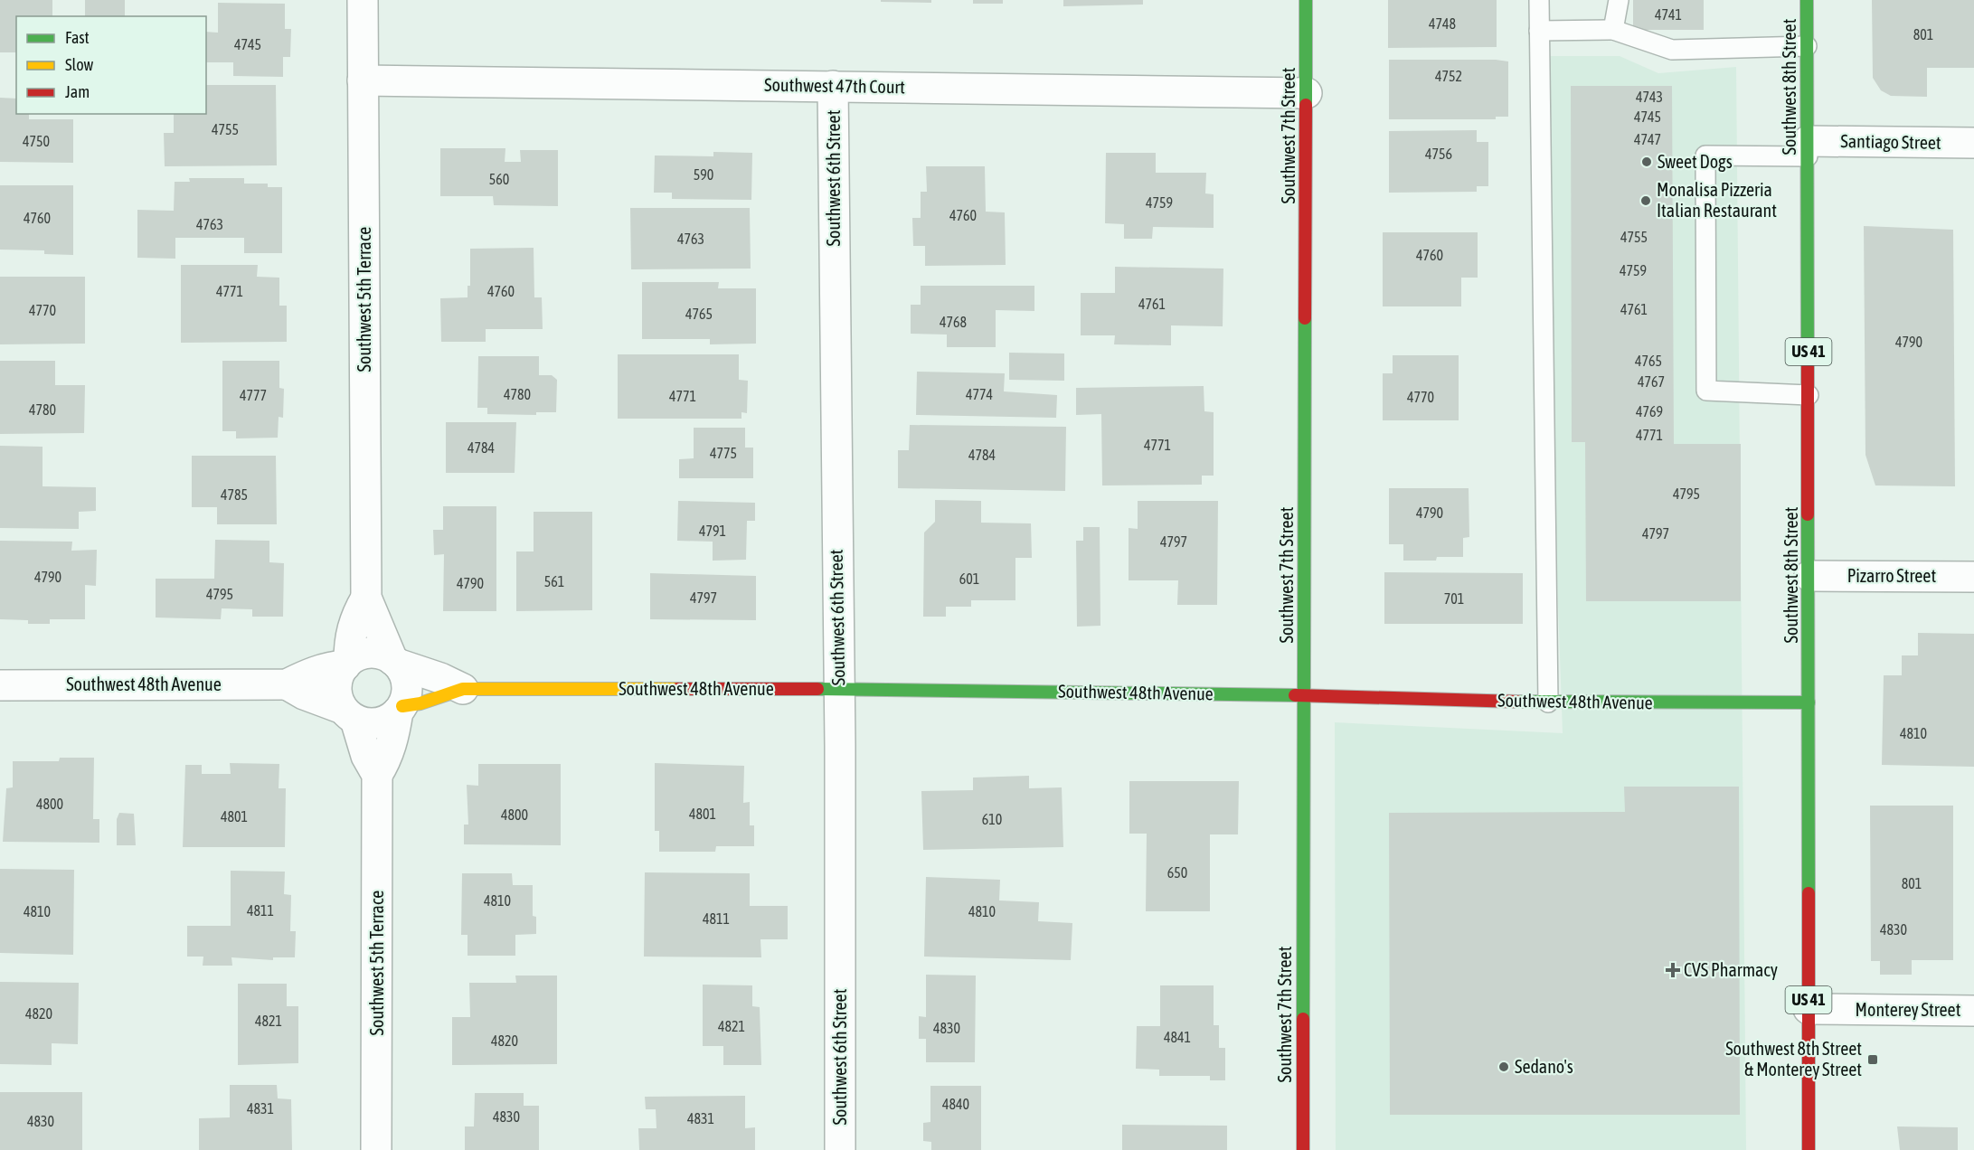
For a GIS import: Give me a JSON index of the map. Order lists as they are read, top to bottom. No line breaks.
{"streets":{"street":["Southwest 47th Court","Southwest 8th Street","Southwest 7th Street","Santiago Street","Southwest 6th Street","Southwest 5th Terrace","US 41","Pizarro Street","Southwest 48th Avenue","Monterey Street"]},"crossings":[["Southwest 47th Court","Southwest 7th Street"],["Southwest 47th Court","Southwest 6th Street"],["Southwest 47th Court","Southwest 5th Terrace"],["Southwest 8th Street","Santiago Street"],["Southwest 8th Street","Pizarro Street"],["Southwest 8th Street","Southwest 48th Avenue"],["Southwest 8th Street","Monterey Street"],["Southwest 7th Street","Southwest 48th Avenue"],["Southwest 6th Street","Southwest 48th Avenue"],["Southwest 5th Terrace","Southwest 48th Avenue"]],"places":{"other":["Sweet Dogs","Monalisa Pizzeria Italian Restaurant","Sedano's"],"health":["CVS Pharmacy"],"transit":["Southwest 8th Street & Monterey Street"]},"house_numbers":["4741","4748","801","4745","4752","4743","4745","4755","4747","4750","4756","590","560","4759","4760","4760","4763","4755","4763","4760","4759","4771","4760","4761","4761","4770","4765","4768","4790","4765","4767","4780","4774","4777","4771","4770","4780","4769","4771","4771","4784","4775","4784","4795","4785","4790","4791","4797","4797","4790","601","561","4790","4795","4797","701","4810","4800","4801","4800","4801","610","650","801","4810","4811","4810","4810","4811","4830","4820","4821","4821","4830","4841","4820","4840","4831","4830","4831","4830"],"legend":["Fast","Slow","Jam"]}
